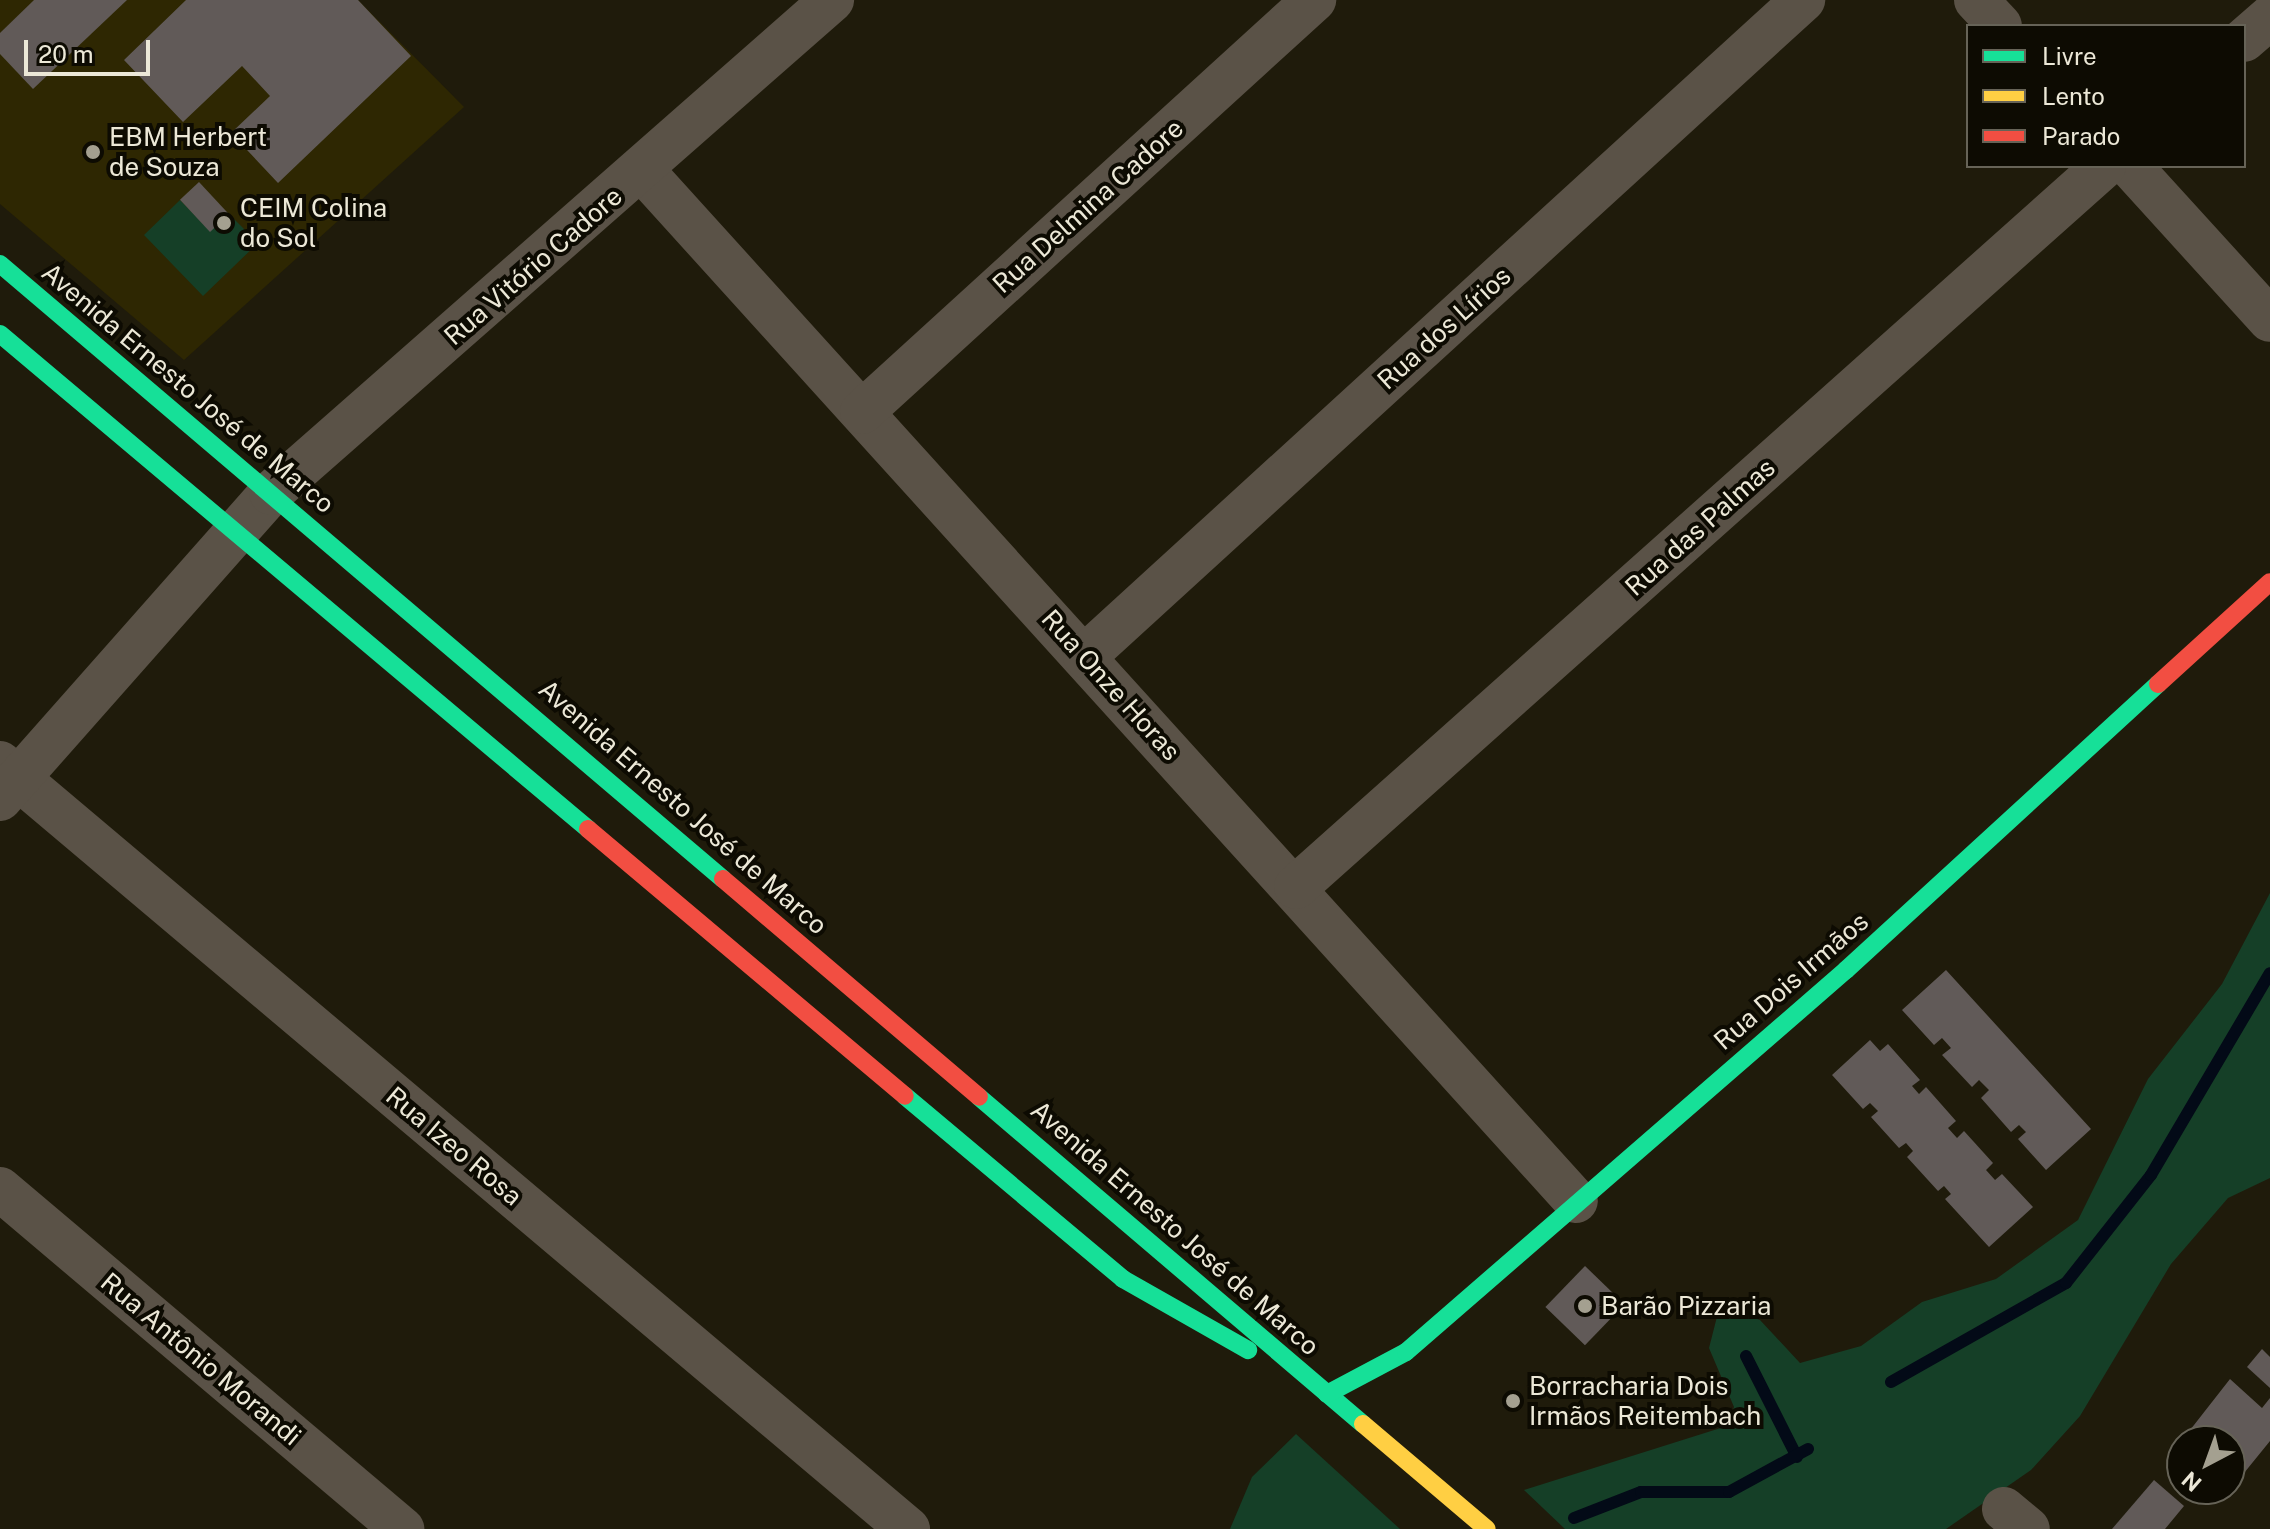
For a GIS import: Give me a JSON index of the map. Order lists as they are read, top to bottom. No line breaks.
{"streets":{"main road":["Avenida Ernesto José de Marco","Rua Dois Irmãos"],"street":["Rua Delmina Cadore","Rua Vitório Cadore","Rua dos Lírios","Rua das Palmas","Rua Onze Horas","Rua Izeo Rosa","Rua Antônio Morandi"]},"crossings":[["Rua Delmina Cadore","Rua Onze Horas"],["Rua Vitório Cadore","Avenida Ernesto José de Marco"],["Rua Vitório Cadore","Rua Onze Horas"],["Rua Vitório Cadore","Rua Izeo Rosa"],["Rua dos Lírios","Rua Onze Horas"],["Avenida Ernesto José de Marco","Rua Dois Irmãos"],["Rua das Palmas","Rua Onze Horas"],["Rua Onze Horas","Rua Dois Irmãos"]],"places":["EBM Herbert de Souza","CEIM Colina do Sol","Barão Pizzaria","Borracharia Dois Irmãos Reitembach"],"legend":["Livre","Lento","Parado"],"scale_bar":"20 m","north":"bottom left"}
